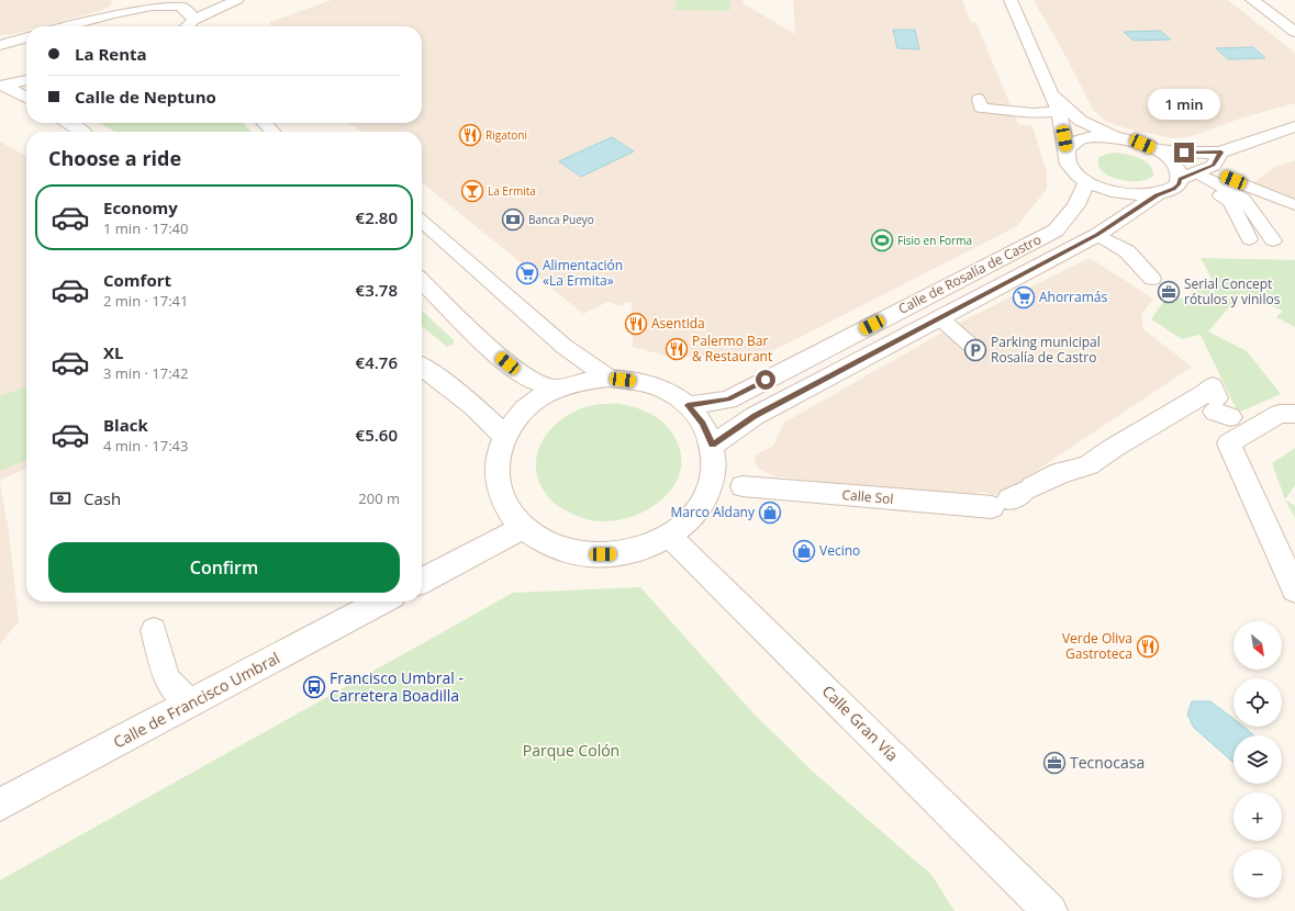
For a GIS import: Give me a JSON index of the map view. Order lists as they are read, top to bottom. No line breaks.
{"streets":{"street":["Calle de Rosalía de Castro","Calle Sol","Calle de Francisco Umbral","Calle Gran Vía"]},"parks":["Parque Colón"],"places":{"restaurant":["Rigatoni","Asentida","Palermo Bar & Restaurant","Verde Oliva Gastroteca"],"bar":["La Ermita"],"bank":["Banca Pueyo"],"sports":["Fisio en Forma"],"supermarket":["Alimentación «La Ermita»","Ahorramás"],"office":["Serial Concept rótulos y vinilos","Tecnocasa"],"parking":["Parking municipal Rosalía de Castro"],"shop":["Marco Aldany","Vecino"],"bus stop":["Francisco Umbral - Carretera Boadilla"]},"north":"bottom right","page":{"banner":["La Renta","Calle de Neptuno"],"bubble":"1 min","heading":"Choose a ride","list":[{"name":"Economy","note":"1 min · 17:40","value":"€2.80"},{"name":"Comfort","note":"2 min · 17:41","value":"€3.78"},{"name":"XL","note":"3 min · 17:42","value":"€4.76"},{"name":"Black","note":"4 min · 17:43","value":"€5.60"}],"pay":["Cash","200 m"],"buttons":"Confirm","map_buttons":["+","−"]}}
